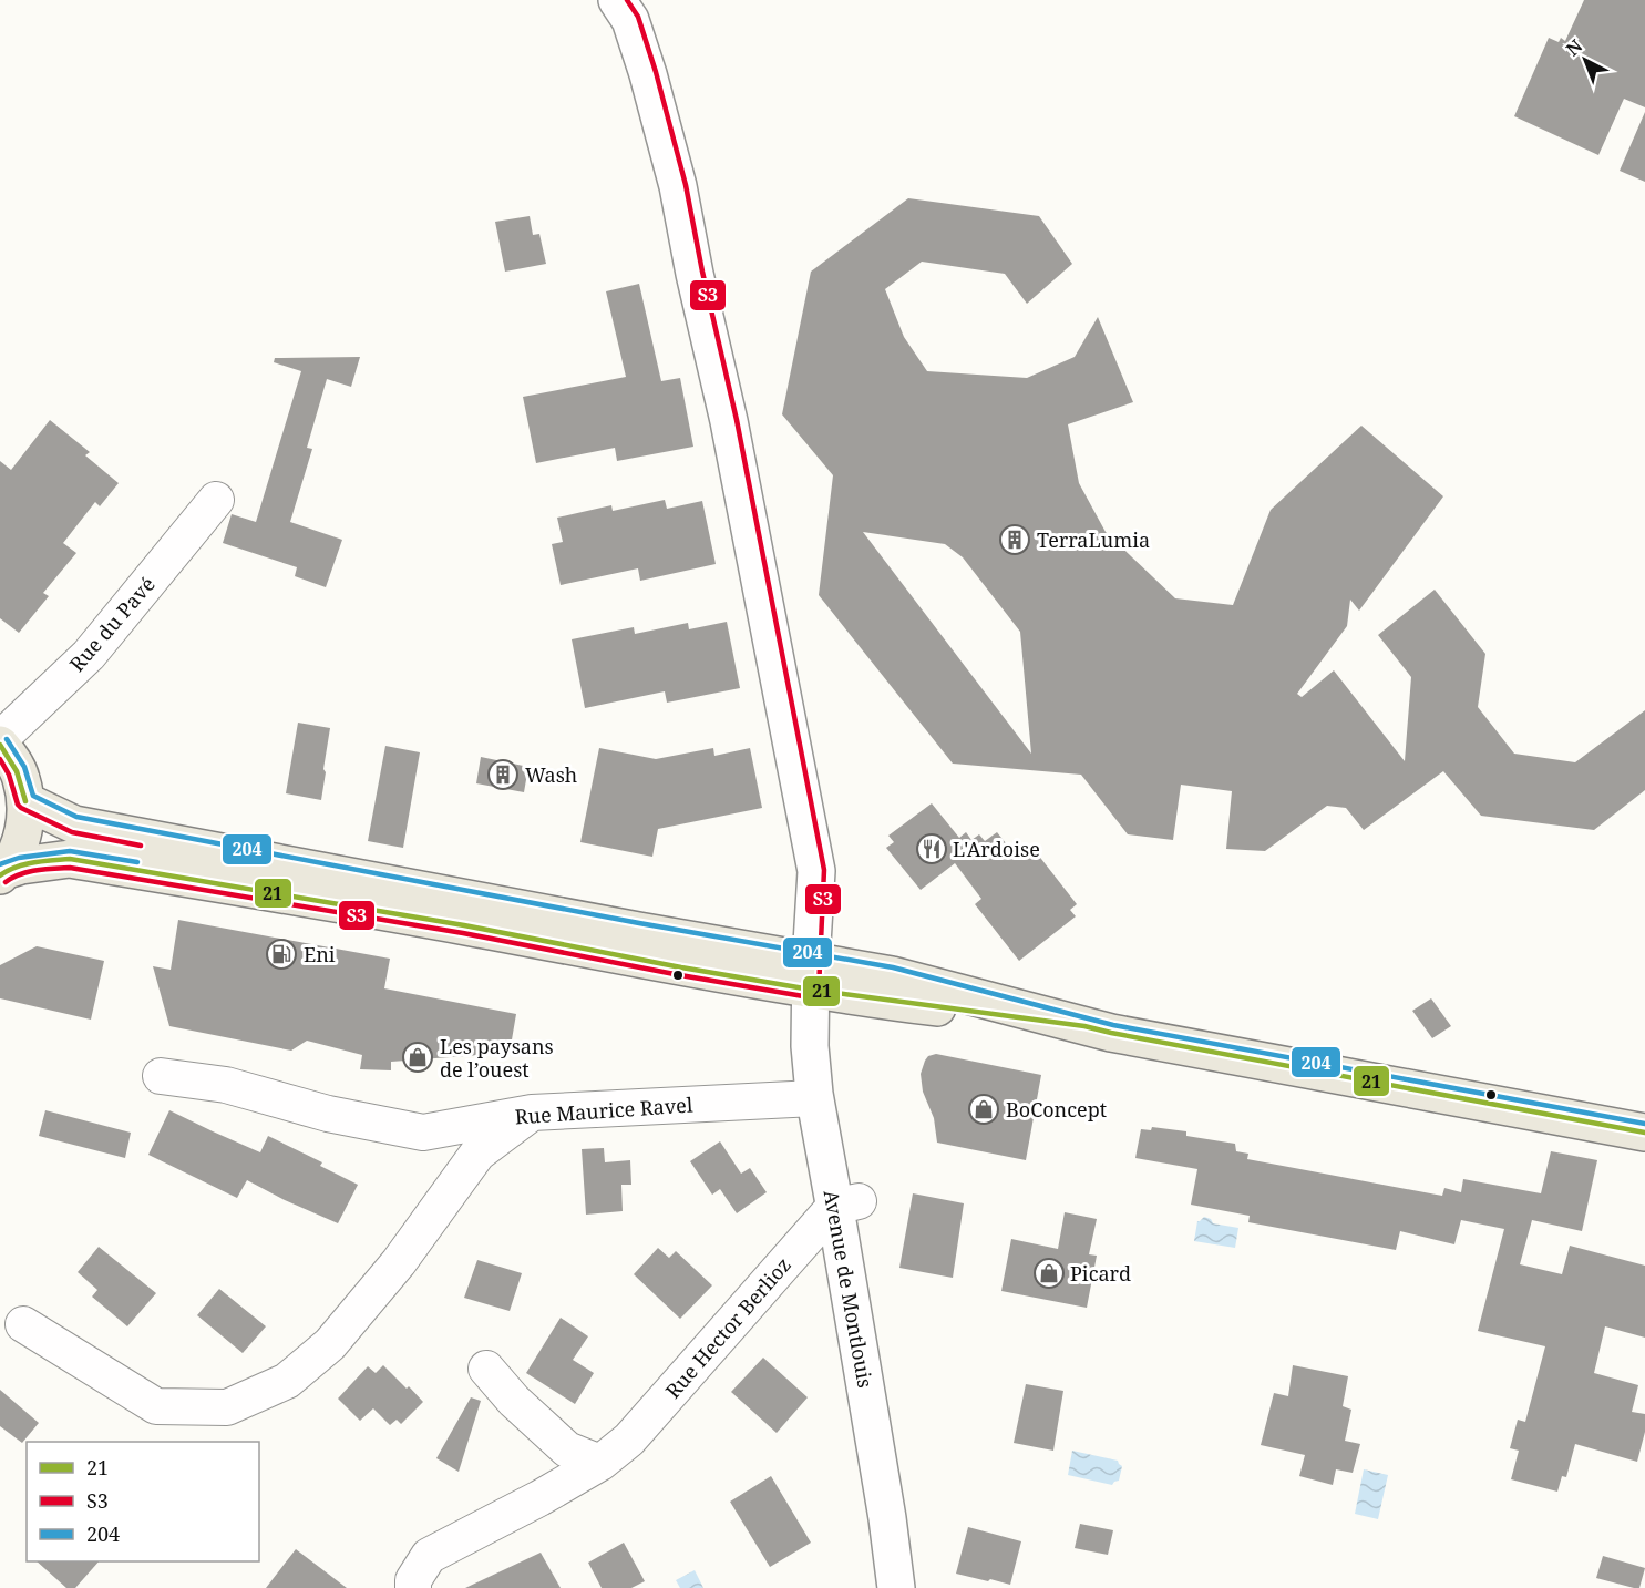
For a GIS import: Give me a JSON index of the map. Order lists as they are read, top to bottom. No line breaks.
{"streets":{"street":["Rue du Pavé","Rue Maurice Ravel","Avenue de Montlouis","Rue Hector Berlioz"]},"crossings":[["Rue Maurice Ravel","Avenue de Montlouis"],["Avenue de Montlouis","Rue Hector Berlioz"]],"places":{"building":["TerraLumia","Wash"],"restaurant":["L'Ardoise"],"fuel station":["Eni"],"shop":["Les paysans de l’ouest","BoConcept","Picard"]},"lines":["transit line S3","transit line 204","transit line 21"],"legend":["21","S3","204"],"north":"top left"}
